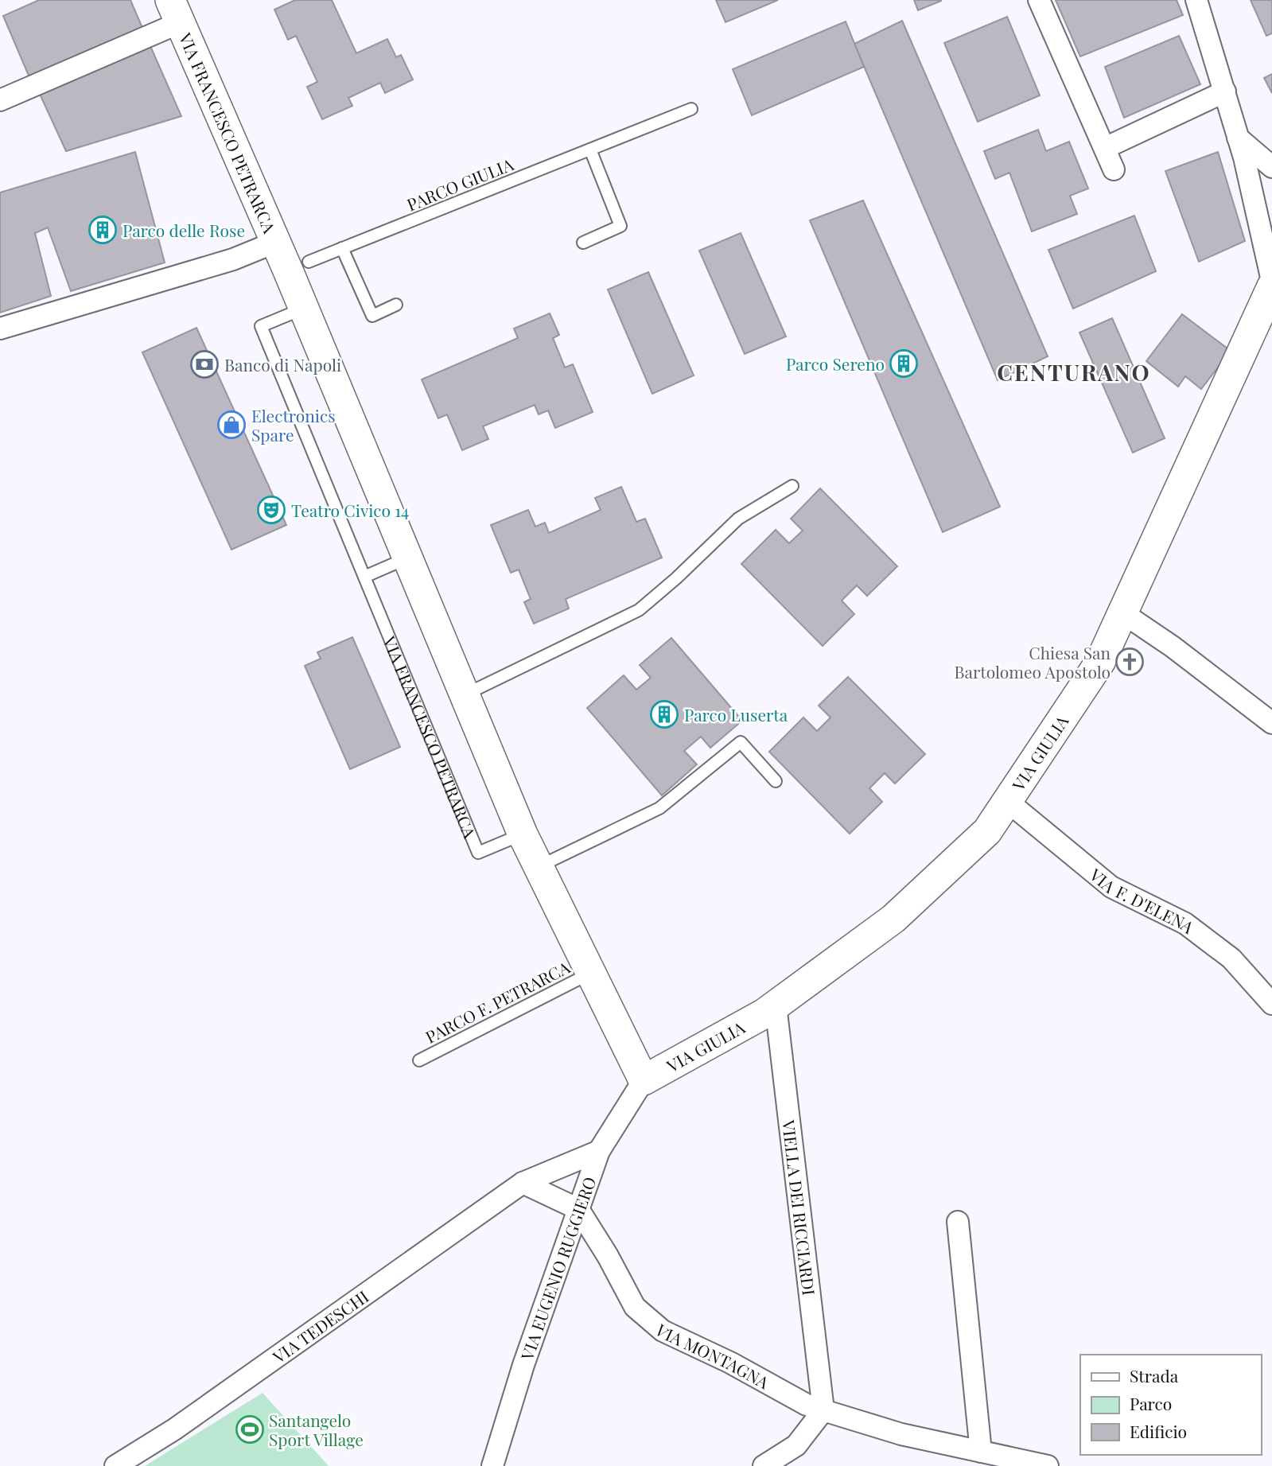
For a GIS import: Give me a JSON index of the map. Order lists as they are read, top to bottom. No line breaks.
{"streets":{"main road":["VIA FRANCESCO PETRARCA","VIA GIULIA"],"street":["VIA F. D'ELENA","VIELLA DEI RICCIARDI","VIA EUGENIO RUGGIERO","VIA TEDESCHI","VIA MONTAGNA"],"lane":["PARCO GIULIA","PARCO F. PETRARCA"]},"crossings":[["VIA FRANCESCO PETRARCA","VIA GIULIA"],["VIA FRANCESCO PETRARCA","PARCO F. PETRARCA"],["VIA FRANCESCO PETRARCA","VIA EUGENIO RUGGIERO"],["VIA GIULIA","VIA F. D'ELENA"],["VIA GIULIA","VIELLA DEI RICCIARDI"],["VIA GIULIA","VIA EUGENIO RUGGIERO"],["VIELLA DEI RICCIARDI","VIA MONTAGNA"],["VIA EUGENIO RUGGIERO","VIA TEDESCHI"],["VIA EUGENIO RUGGIERO","VIA MONTAGNA"]],"districts":["CENTURANO"],"places":{"building":["Parco delle Rose","Parco Sereno","Parco Luserta"],"bank":["Banco di Napoli"],"shop":["Electronics Spare"],"theatre":["Teatro Civico 14"],"church":["Chiesa San Bartolomeo Apostolo"],"sports":["Santangelo Sport Village"]},"legend":["Strada","Parco","Edificio"]}
